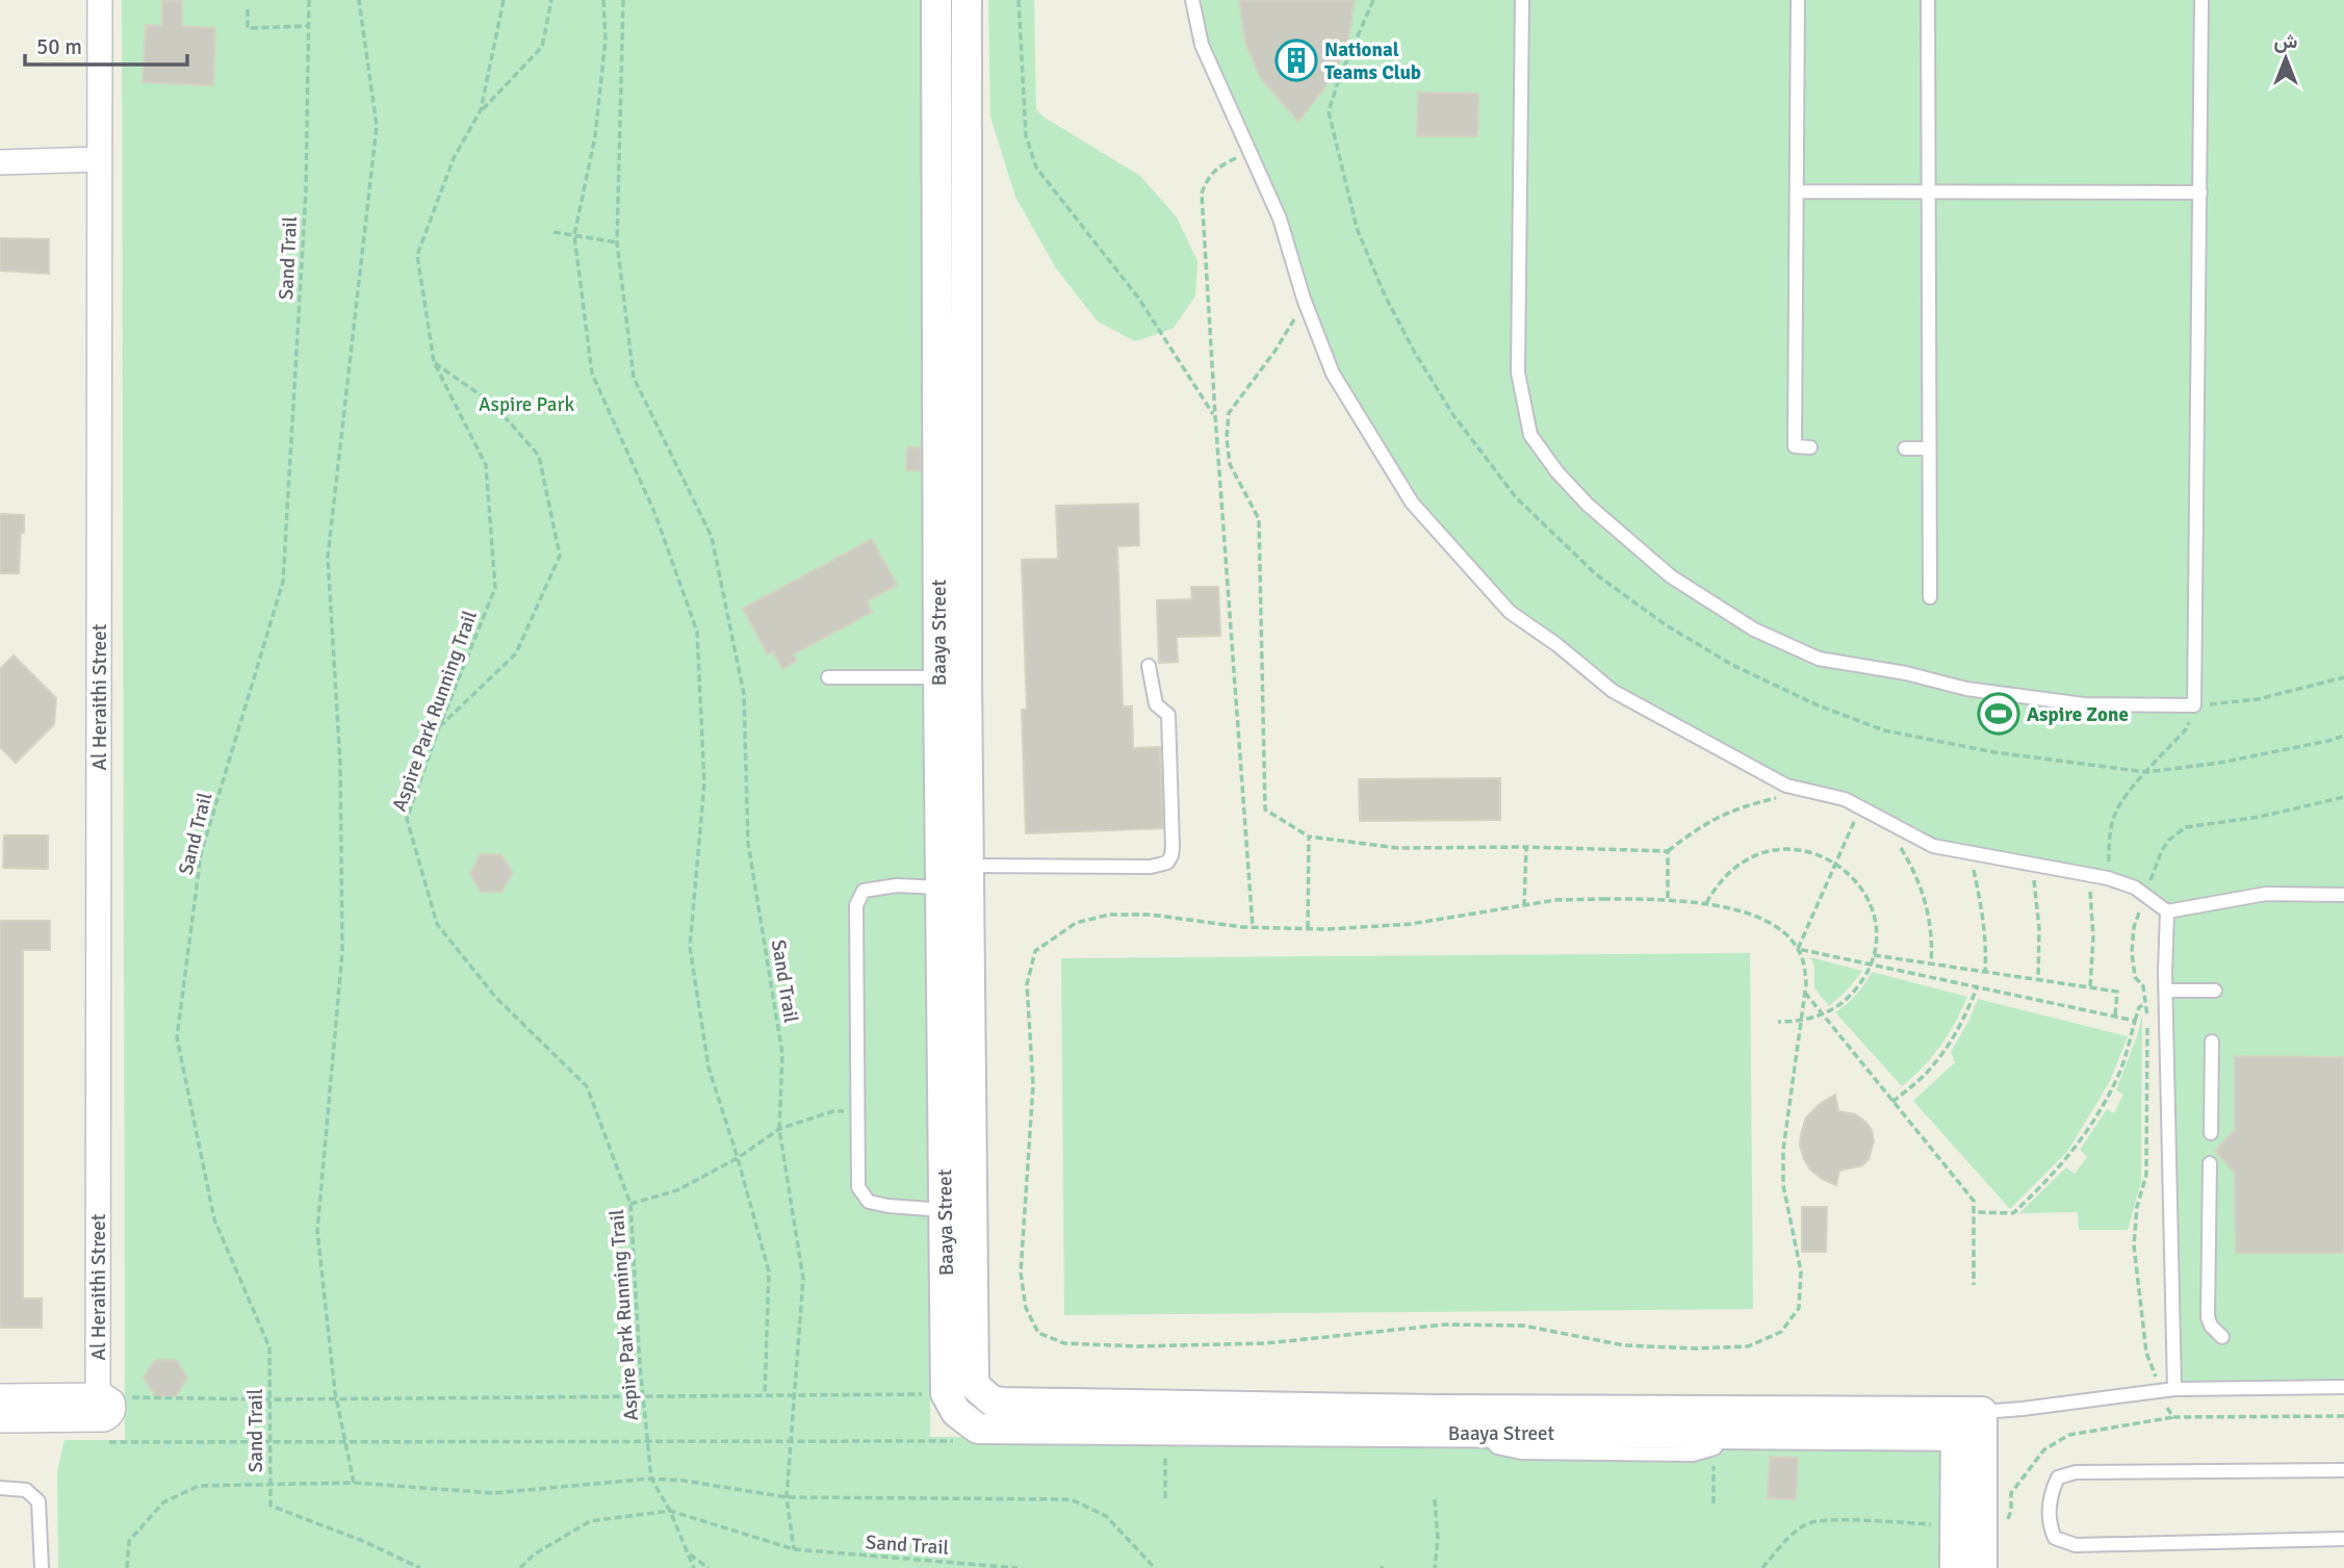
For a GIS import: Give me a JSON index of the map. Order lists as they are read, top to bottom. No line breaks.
{"streets":{"street":["Baaya Street","Al Heraithi Street"],"path":["Sand Trail","Aspire Park Running Trail"]},"crossings":[["Sand Trail","Aspire Park Running Trail"]],"parks":["Aspire Park"],"places":{"building":["National Teams Club"],"sports":["Aspire Zone"]},"scale_bar":"50 m","north":"top"}
